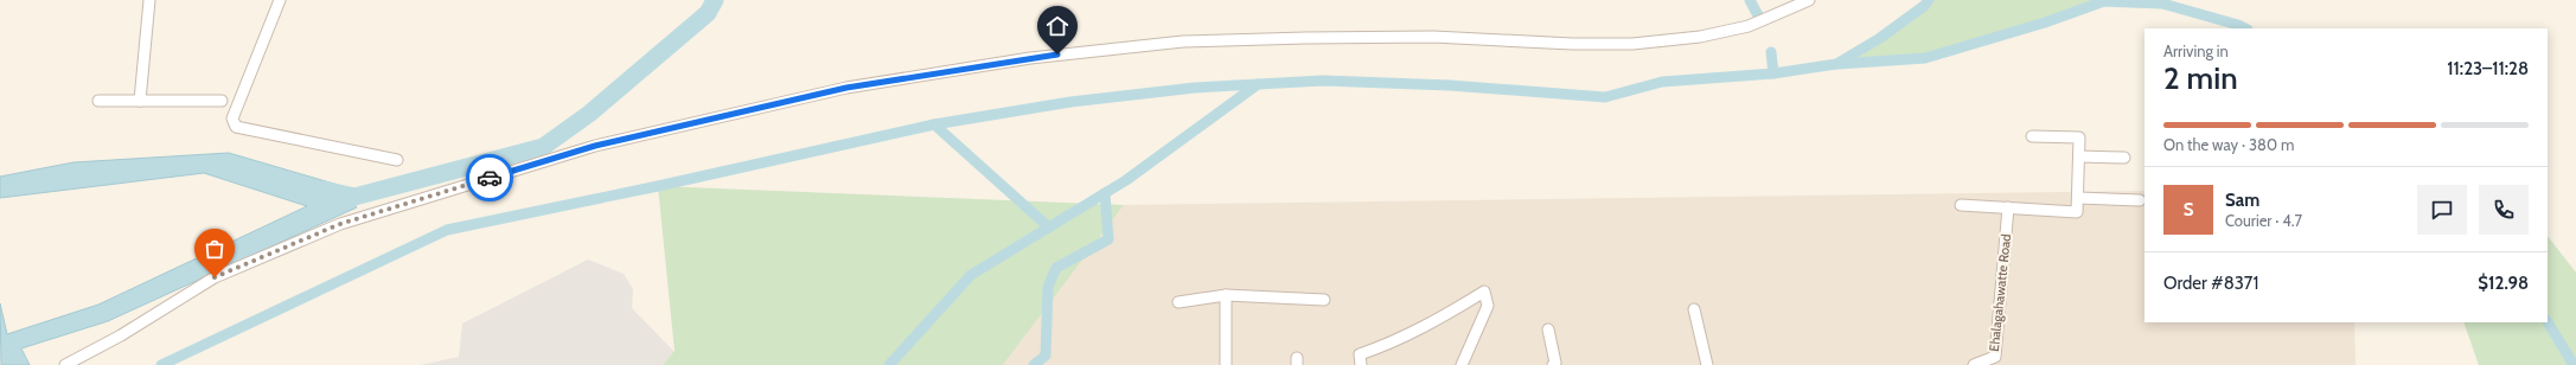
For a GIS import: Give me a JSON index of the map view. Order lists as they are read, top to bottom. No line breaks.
{"streets":{"street":["Ehalagahawatte Road"]},"page":{"heading":["2 min","Arriving in","11:23–11:28"],"panel":["Sam","Courier · 4.7","Order #8371","$12.98"],"bar":"On the way · 380 m","round":"S"}}
